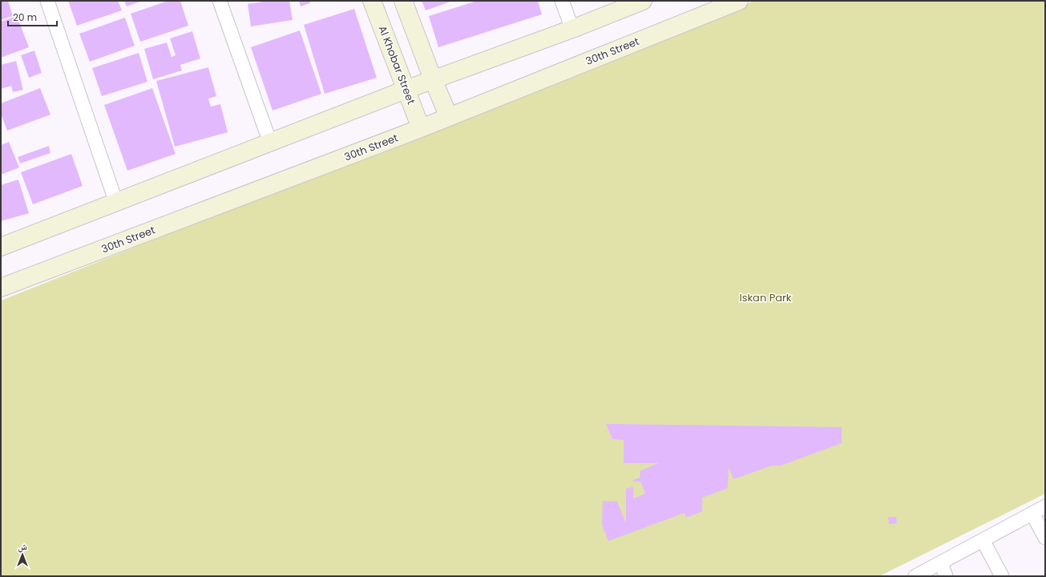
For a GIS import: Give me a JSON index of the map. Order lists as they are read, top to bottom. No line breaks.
{"streets":{"street":["30th Street","Al Khobar Street"]},"crossings":[["30th Street","Al Khobar Street"]],"parks":["Iskan Park"],"scale_bar":"20 m","north":"top"}
